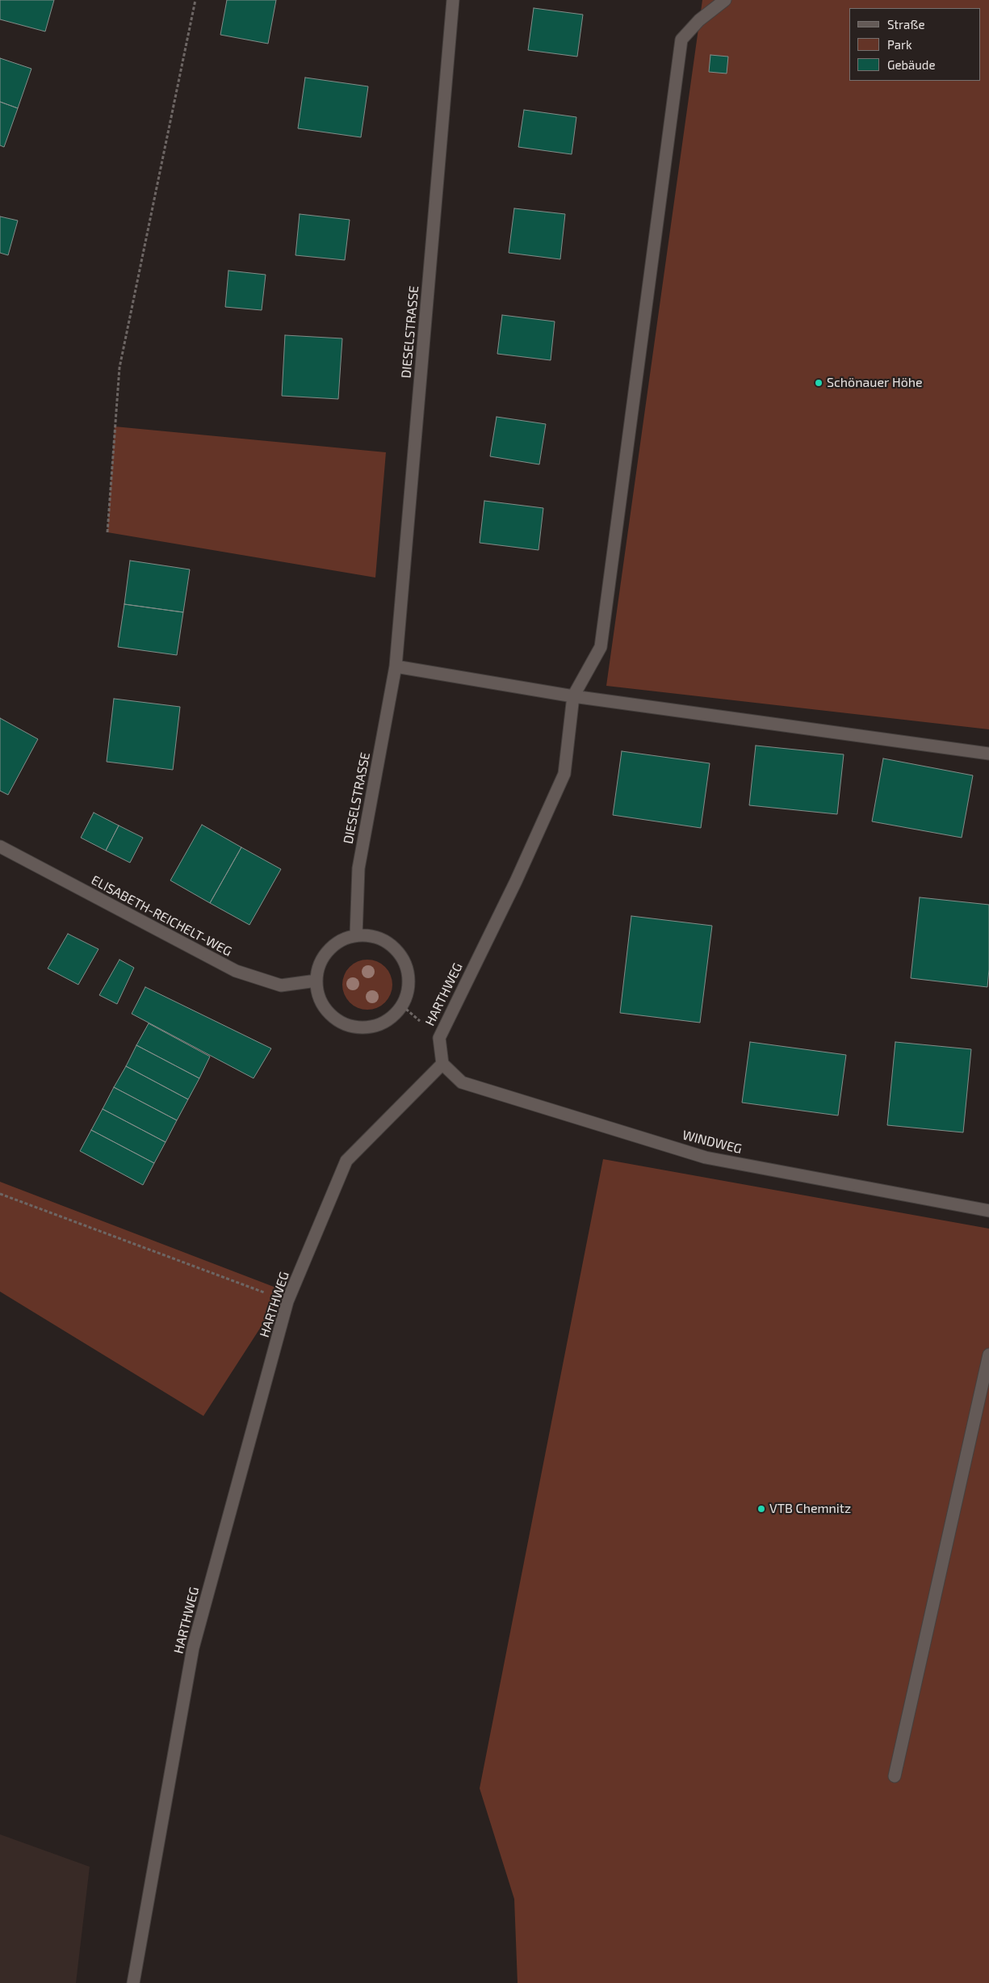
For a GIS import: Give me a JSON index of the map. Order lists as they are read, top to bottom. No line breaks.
{"streets":{"street":["DIESELSTRASSE","ELISABETH-REICHELT-WEG","HARTHWEG","WINDWEG"]},"crossings":[["DIESELSTRASSE","ELISABETH-REICHELT-WEG"],["HARTHWEG","WINDWEG"]],"places":["Schönauer Höhe","VTB Chemnitz"],"legend":["Straße","Park","Gebäude"]}
